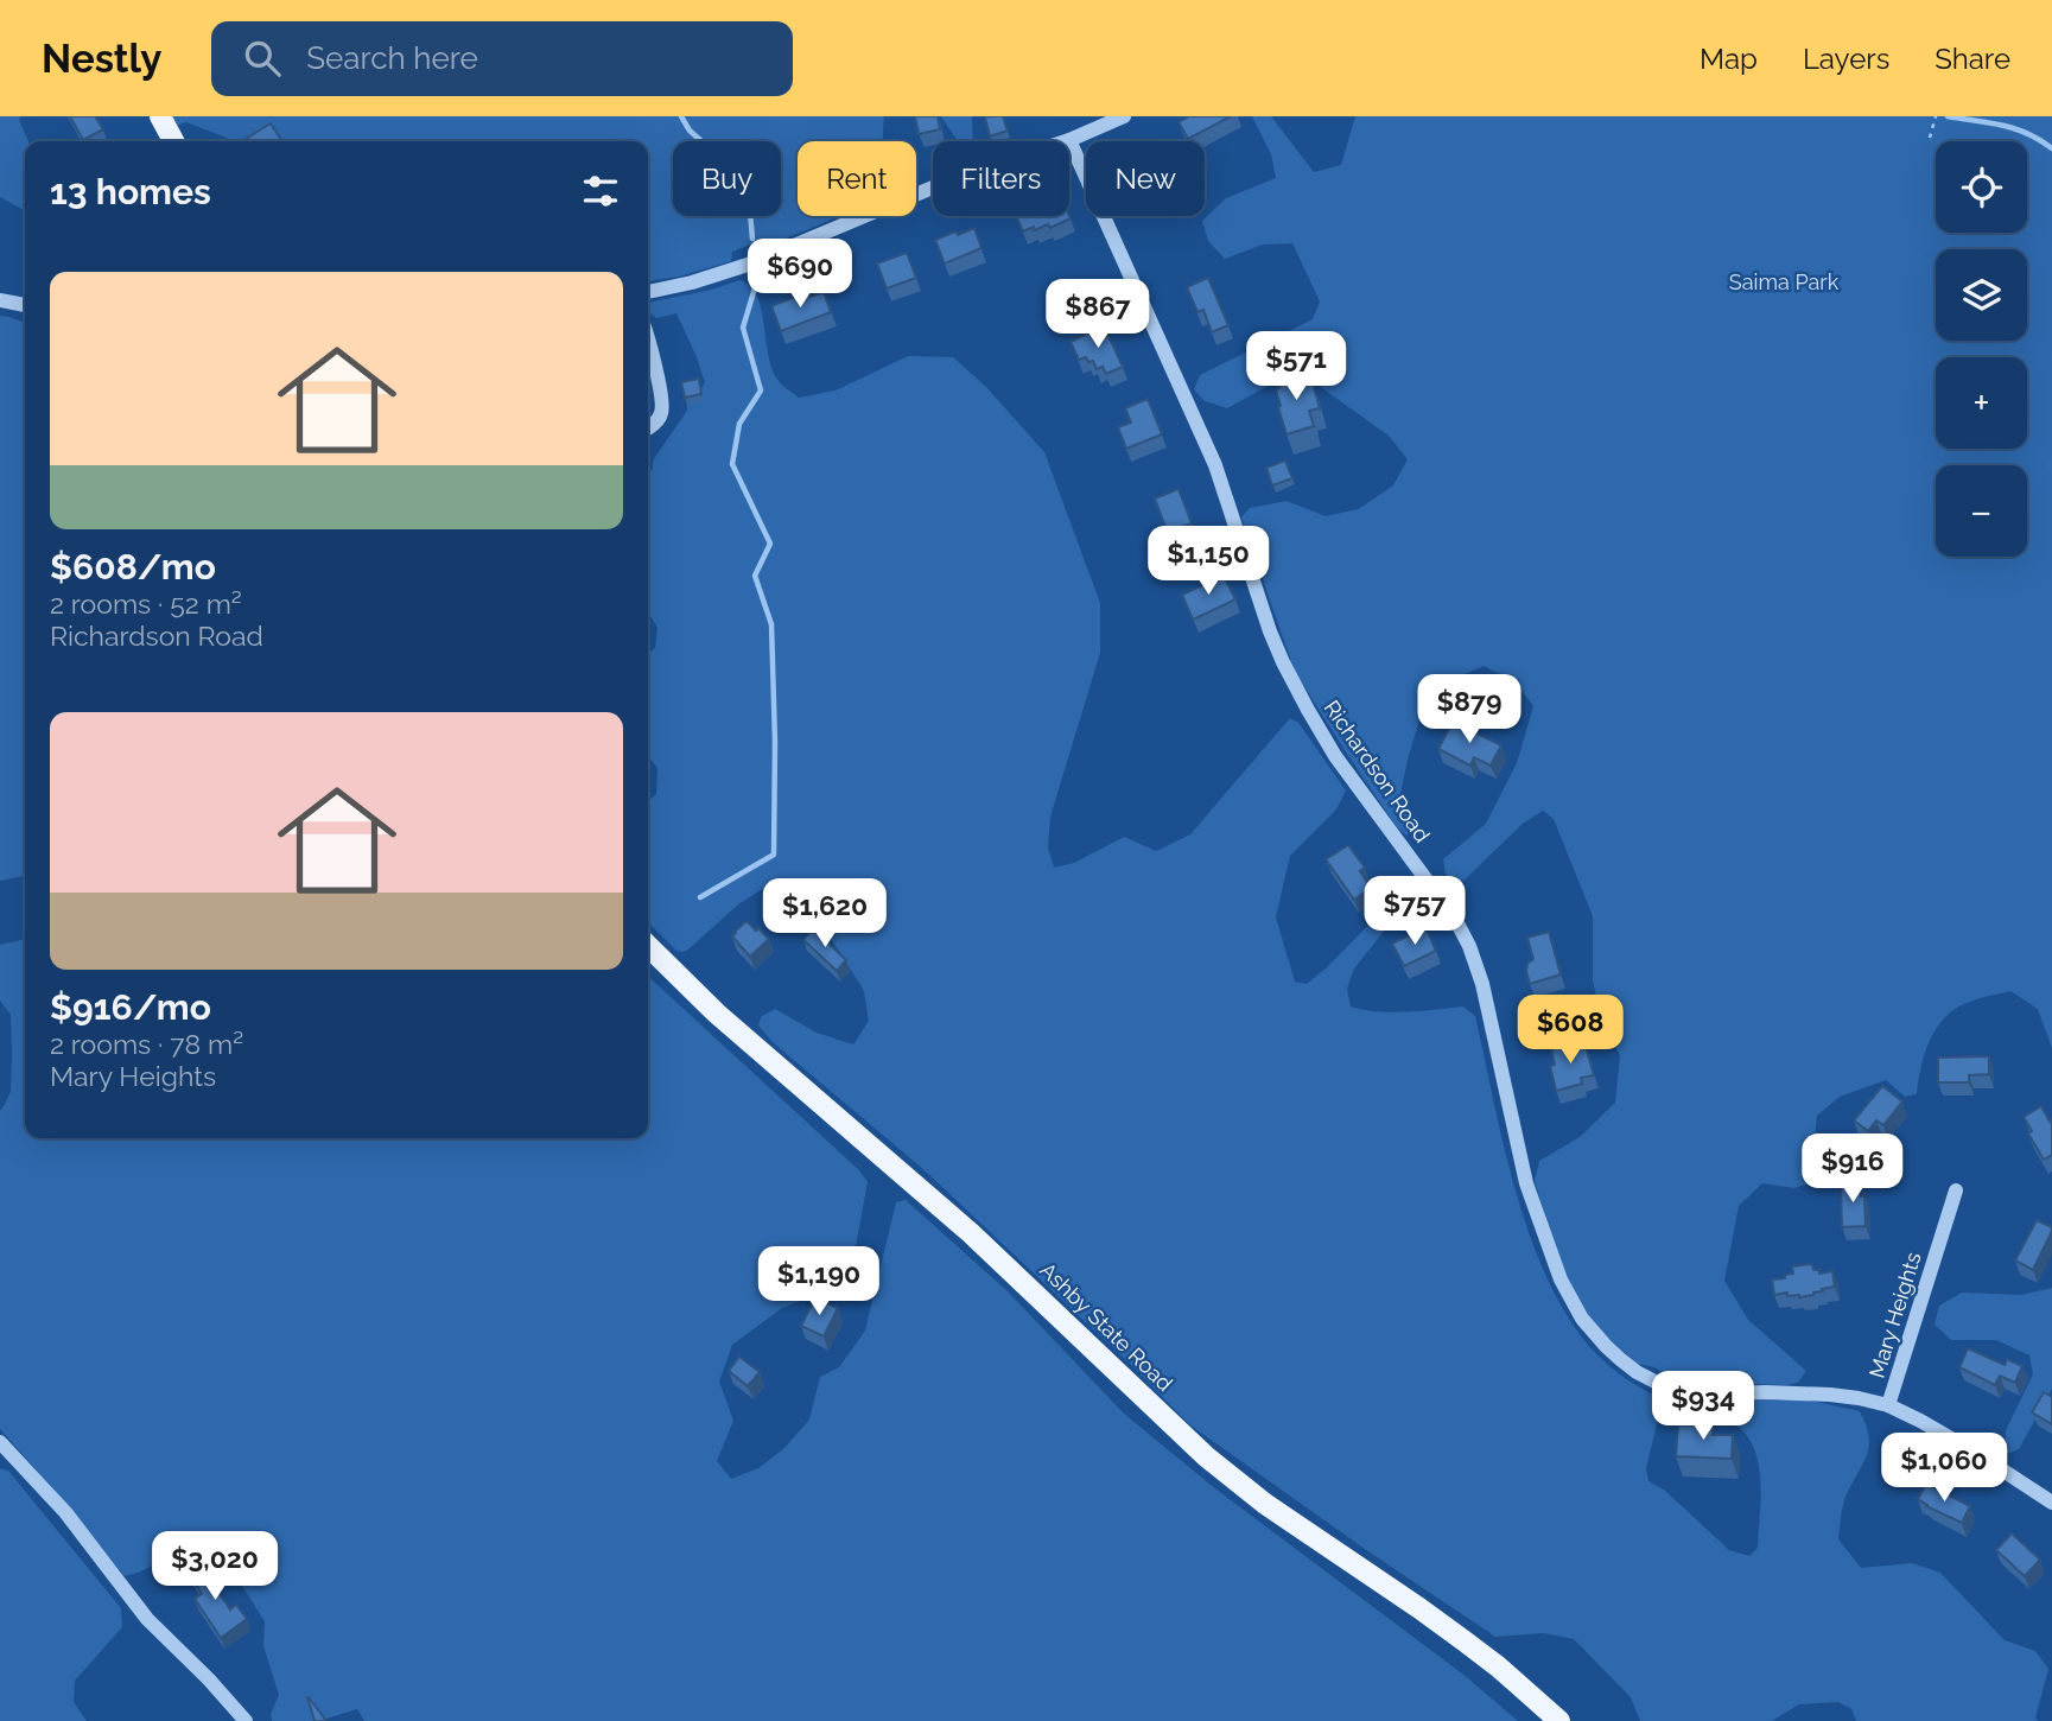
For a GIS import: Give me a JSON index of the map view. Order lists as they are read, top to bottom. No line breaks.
{"streets":{"main road":["Ashby State Road"],"street":["Richardson Road","Mary Heights"]},"crossings":[["Richardson Road","Mary Heights"]],"parks":["Saima Park"],"page":{"header":"Nestly","search":"Search here","nav":["Map","Layers","Share"],"map_buttons":["+","−"],"chip":["Buy","Rent","Filters","New"],"heading":"13 homes","price":["$690","$867","$571","$1,150","$879","$757","$1,620","$608","$916","$1,190","$934","$1,060","$3,020"],"list":[{"name":"$608/mo","note":"2 rooms · 52 m² · Richardson Road"},{"name":"$916/mo","note":"2 rooms · 78 m² · Mary Heights"}]}}
